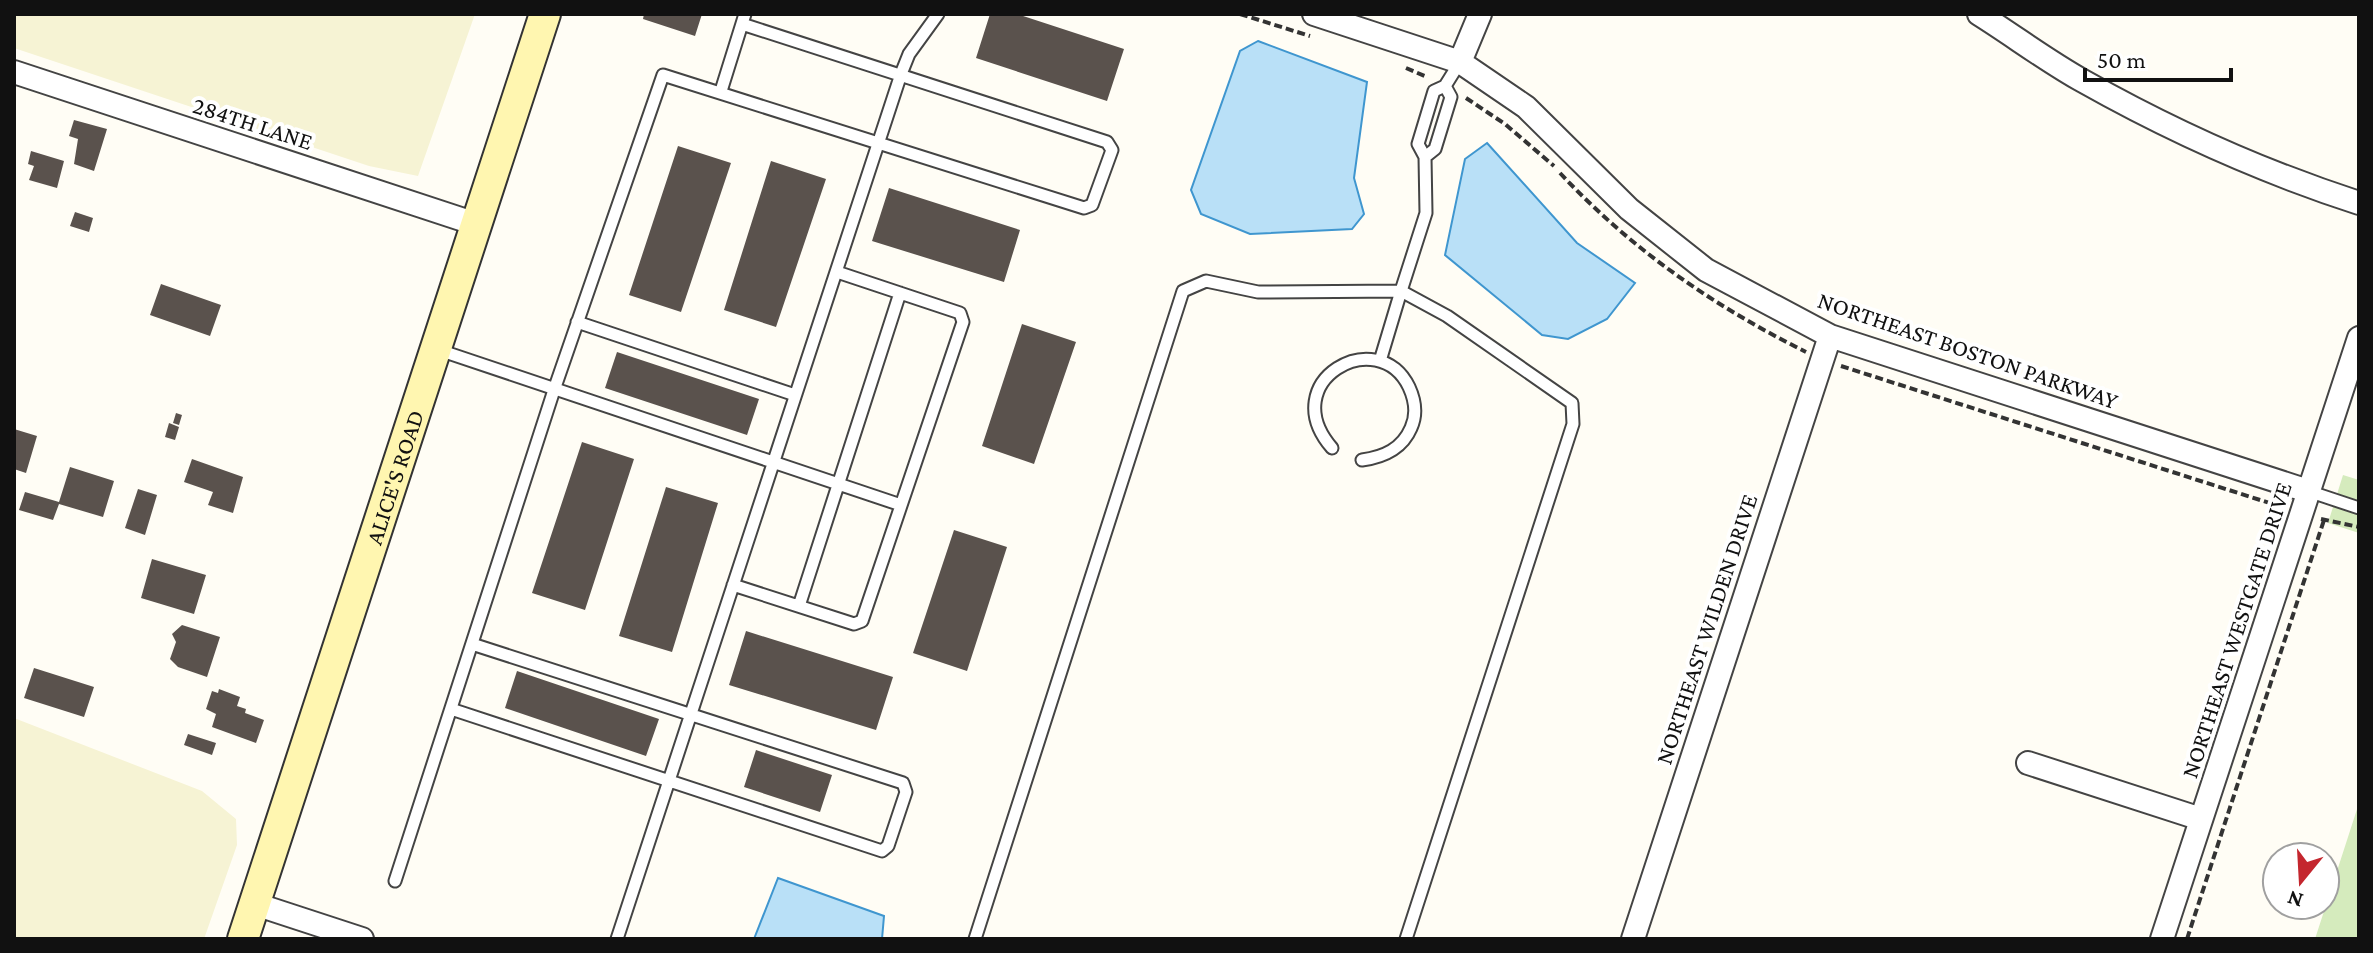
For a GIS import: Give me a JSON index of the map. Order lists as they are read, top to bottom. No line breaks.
{"streets":{"main road":["ALICE'S ROAD"],"street":["284TH LANE","NORTHEAST BOSTON PARKWAY","NORTHEAST WILDEN DRIVE","NORTHEAST WESTGATE DRIVE"]},"crossings":[["284TH LANE","ALICE'S ROAD"],["NORTHEAST BOSTON PARKWAY","NORTHEAST WILDEN DRIVE"],["NORTHEAST BOSTON PARKWAY","NORTHEAST WESTGATE DRIVE"]],"scale_bar":"50 m","north":"bottom"}
